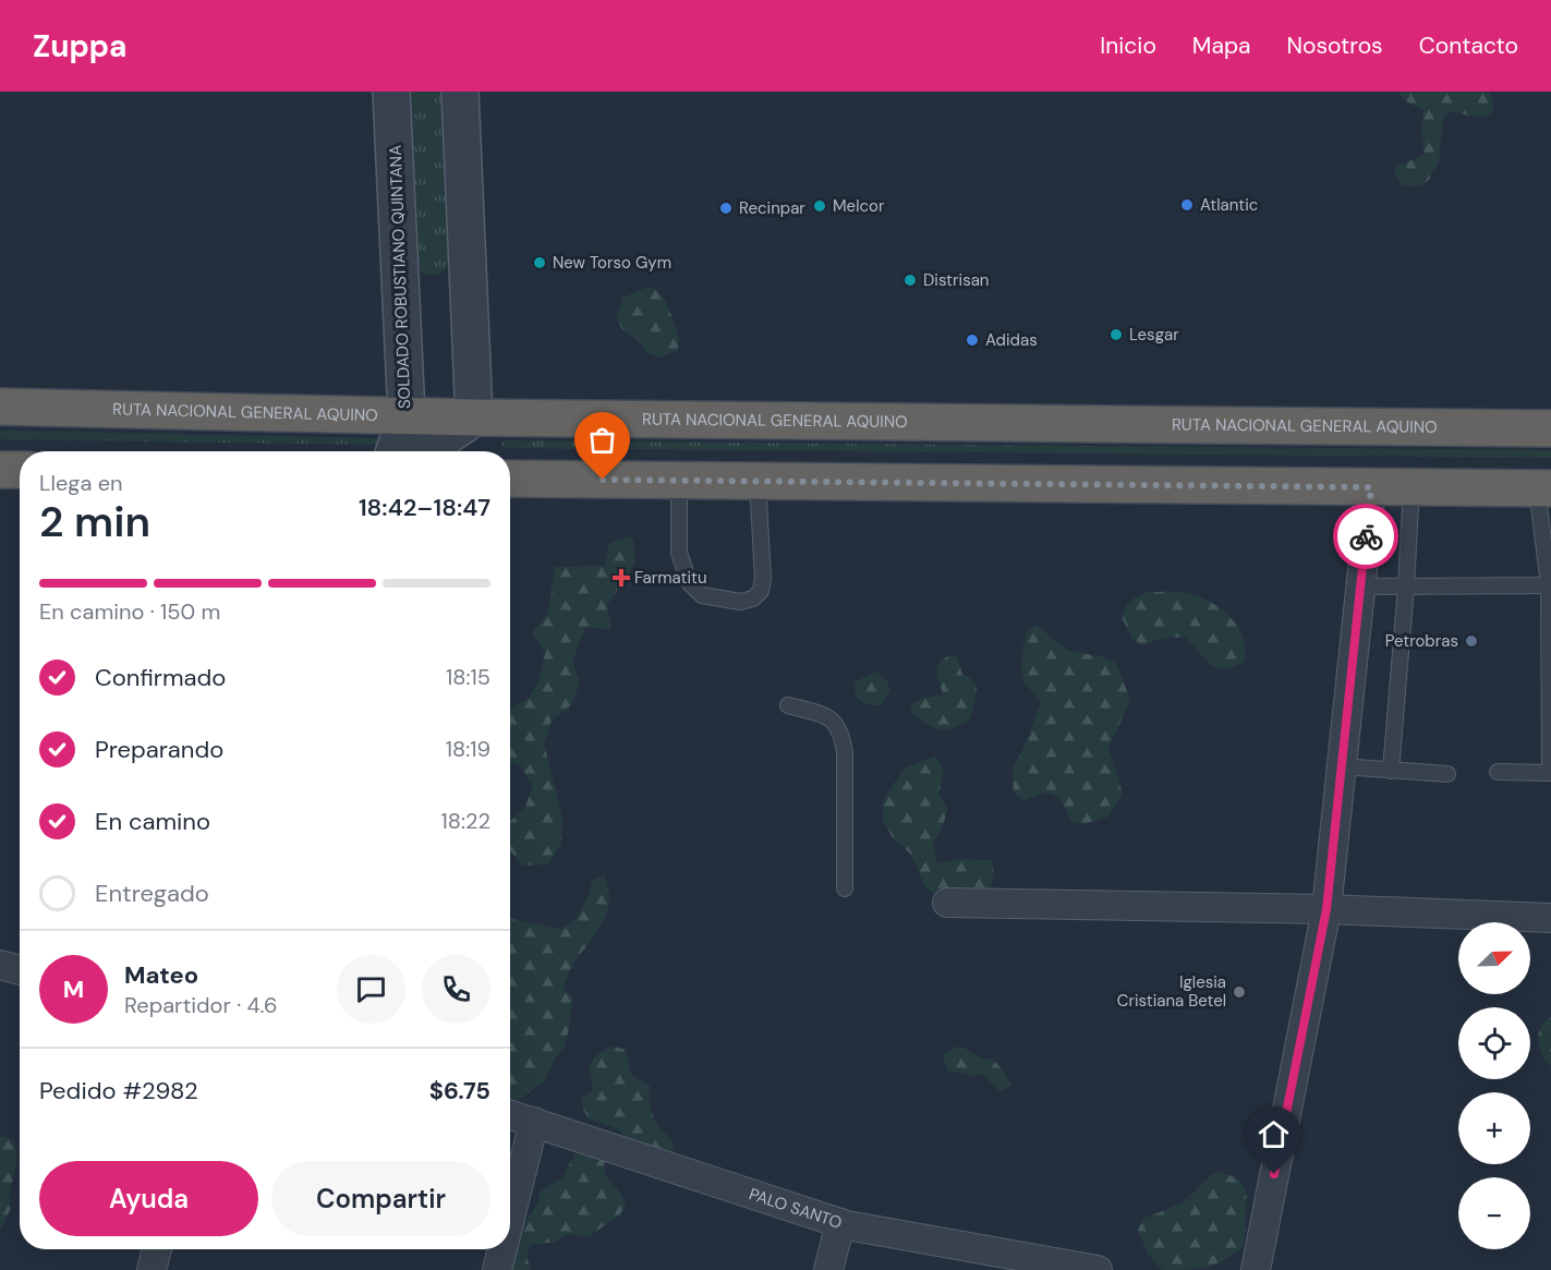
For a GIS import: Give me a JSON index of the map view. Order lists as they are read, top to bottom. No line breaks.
{"streets":{"highway":["RUTA NACIONAL GENERAL AQUINO"],"street":["SOLDADO ROBUSTIANO QUINTANA","PALO SANTO"]},"crossings":[["SOLDADO ROBUSTIANO QUINTANA","RUTA NACIONAL GENERAL AQUINO"]],"places":{"other":["Atlantic","Melcor","Recinpar","New Torso Gym","Distrisan","Lesgar","Adidas","Petrobras","Iglesia Cristiana Betel"],"health":["Farmatitu"]},"north":"top right","page":{"header":"Zuppa","nav":["Inicio","Mapa","Nosotros","Contacto"],"heading":["2 min","Llega en","18:42–18:47"],"panel":["Mateo","Repartidor · 4.6","Pedido #2982","$6.75"],"bar":"En camino · 150 m","list":[["Confirmado","18:15"],["Preparando","18:19"],["En camino","18:22"],"Entregado"],"map_buttons":["+","−"],"round":"M","buttons":["Ayuda","Compartir"]}}
